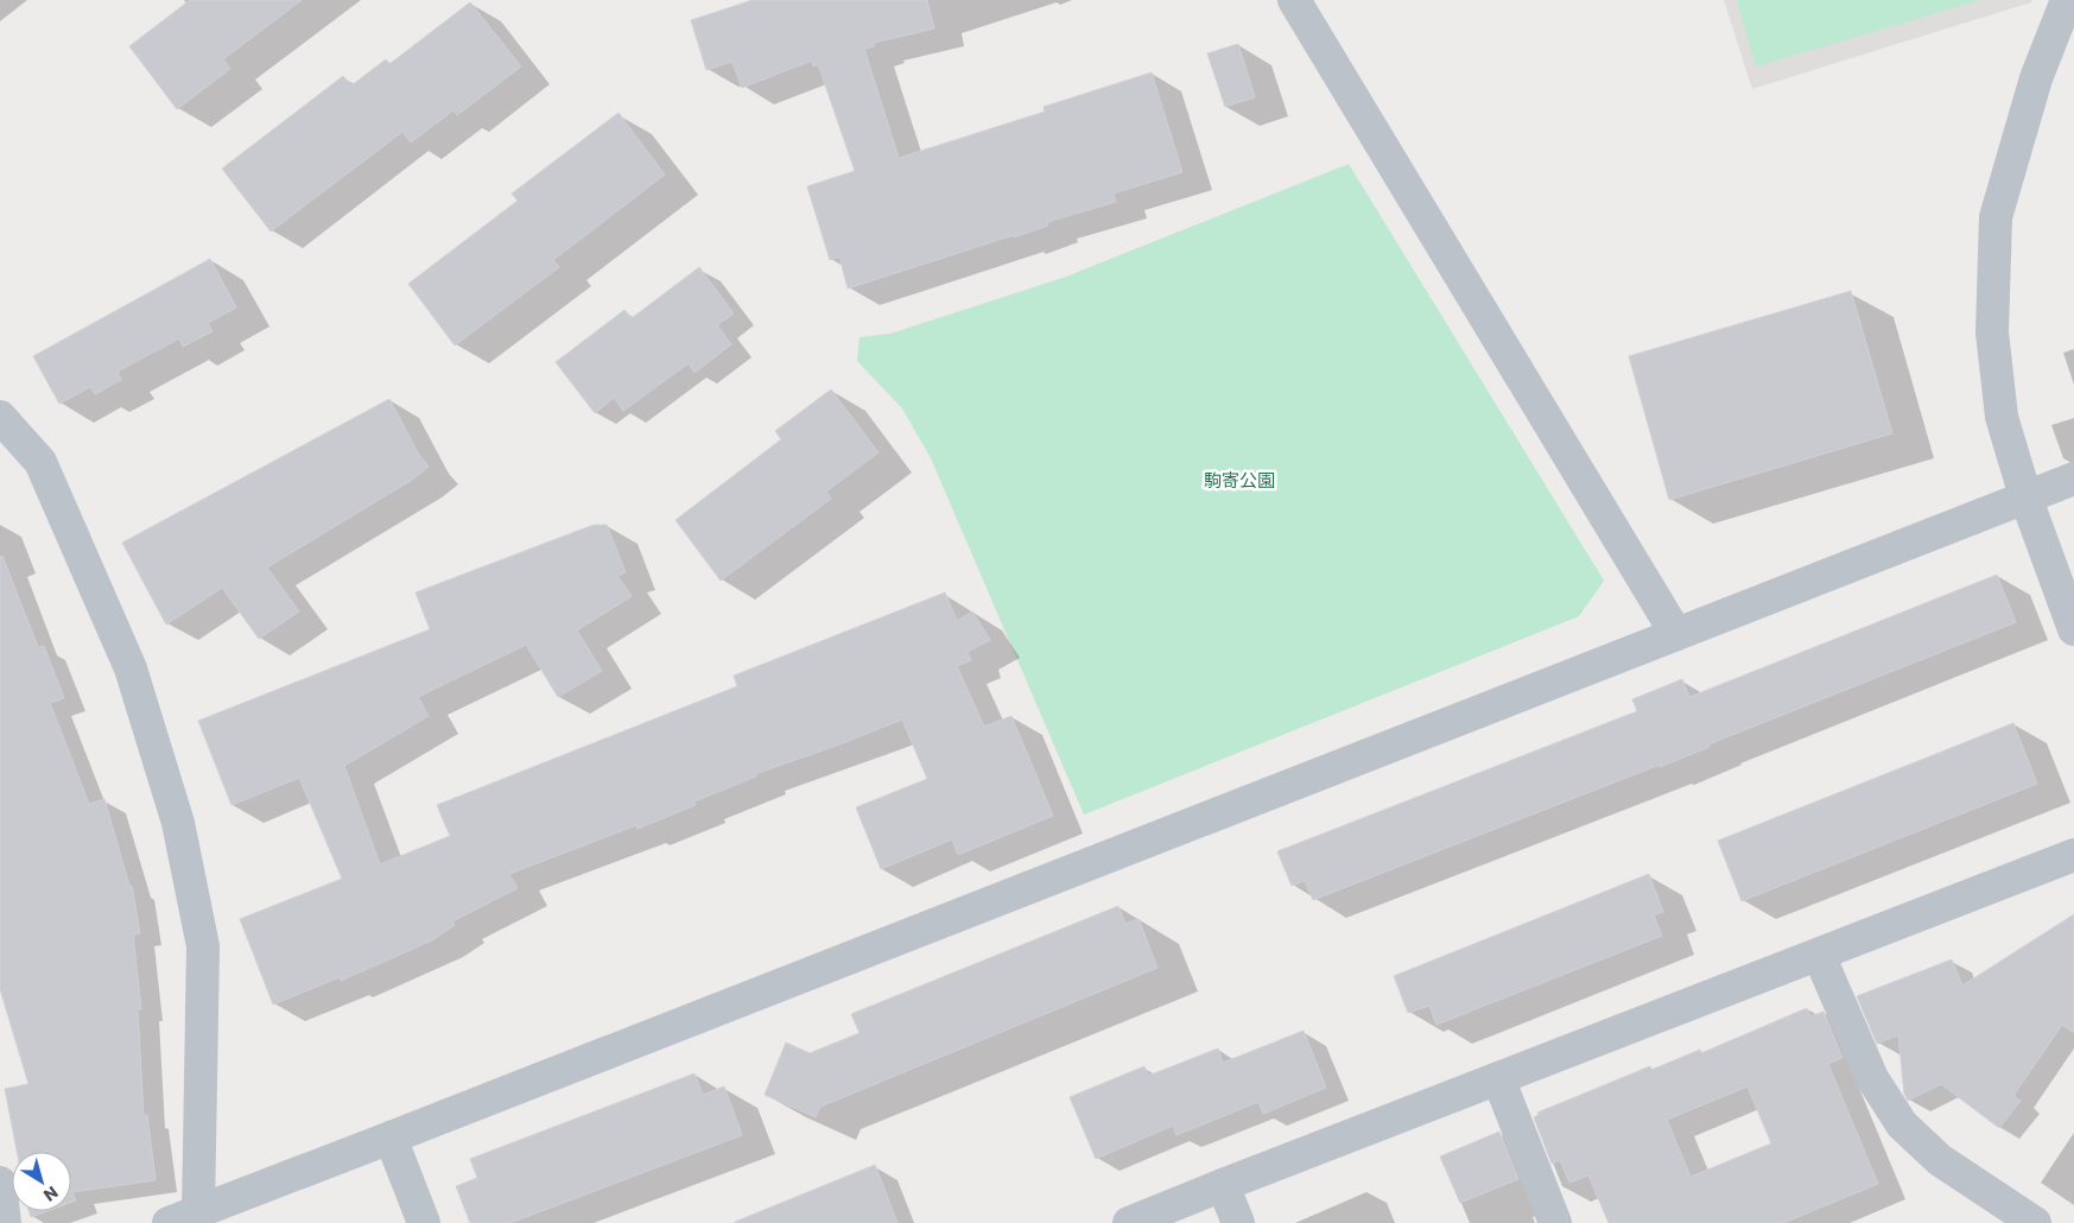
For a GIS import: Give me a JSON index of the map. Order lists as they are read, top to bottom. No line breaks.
{"parks":["駒寄公園"],"north":"bottom right"}
